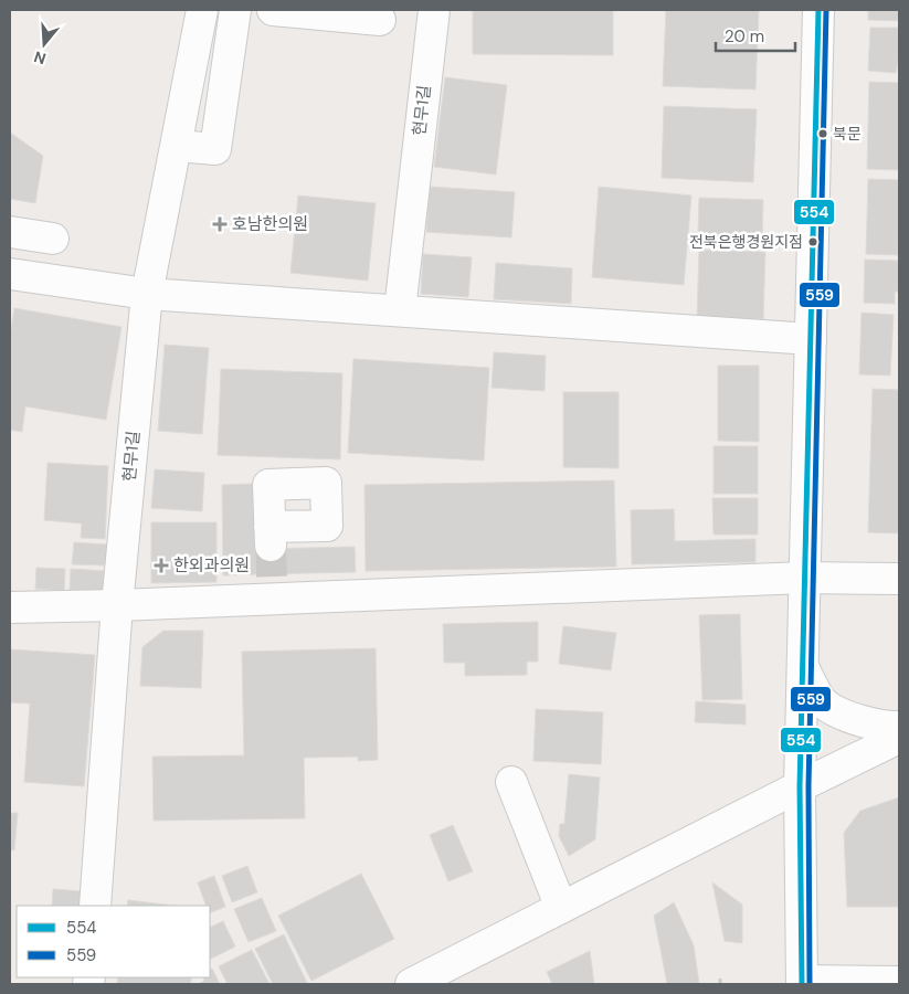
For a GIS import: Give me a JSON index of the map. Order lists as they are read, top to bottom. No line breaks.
{"streets":{"street":["현무1길"]},"places":{"other":["북문","전북은행경원지점"],"health":["호남한의원","한외과의원"]},"lines":["transit line 554","transit line 559"],"legend":["554","559"],"scale_bar":"20 m","north":"bottom"}
